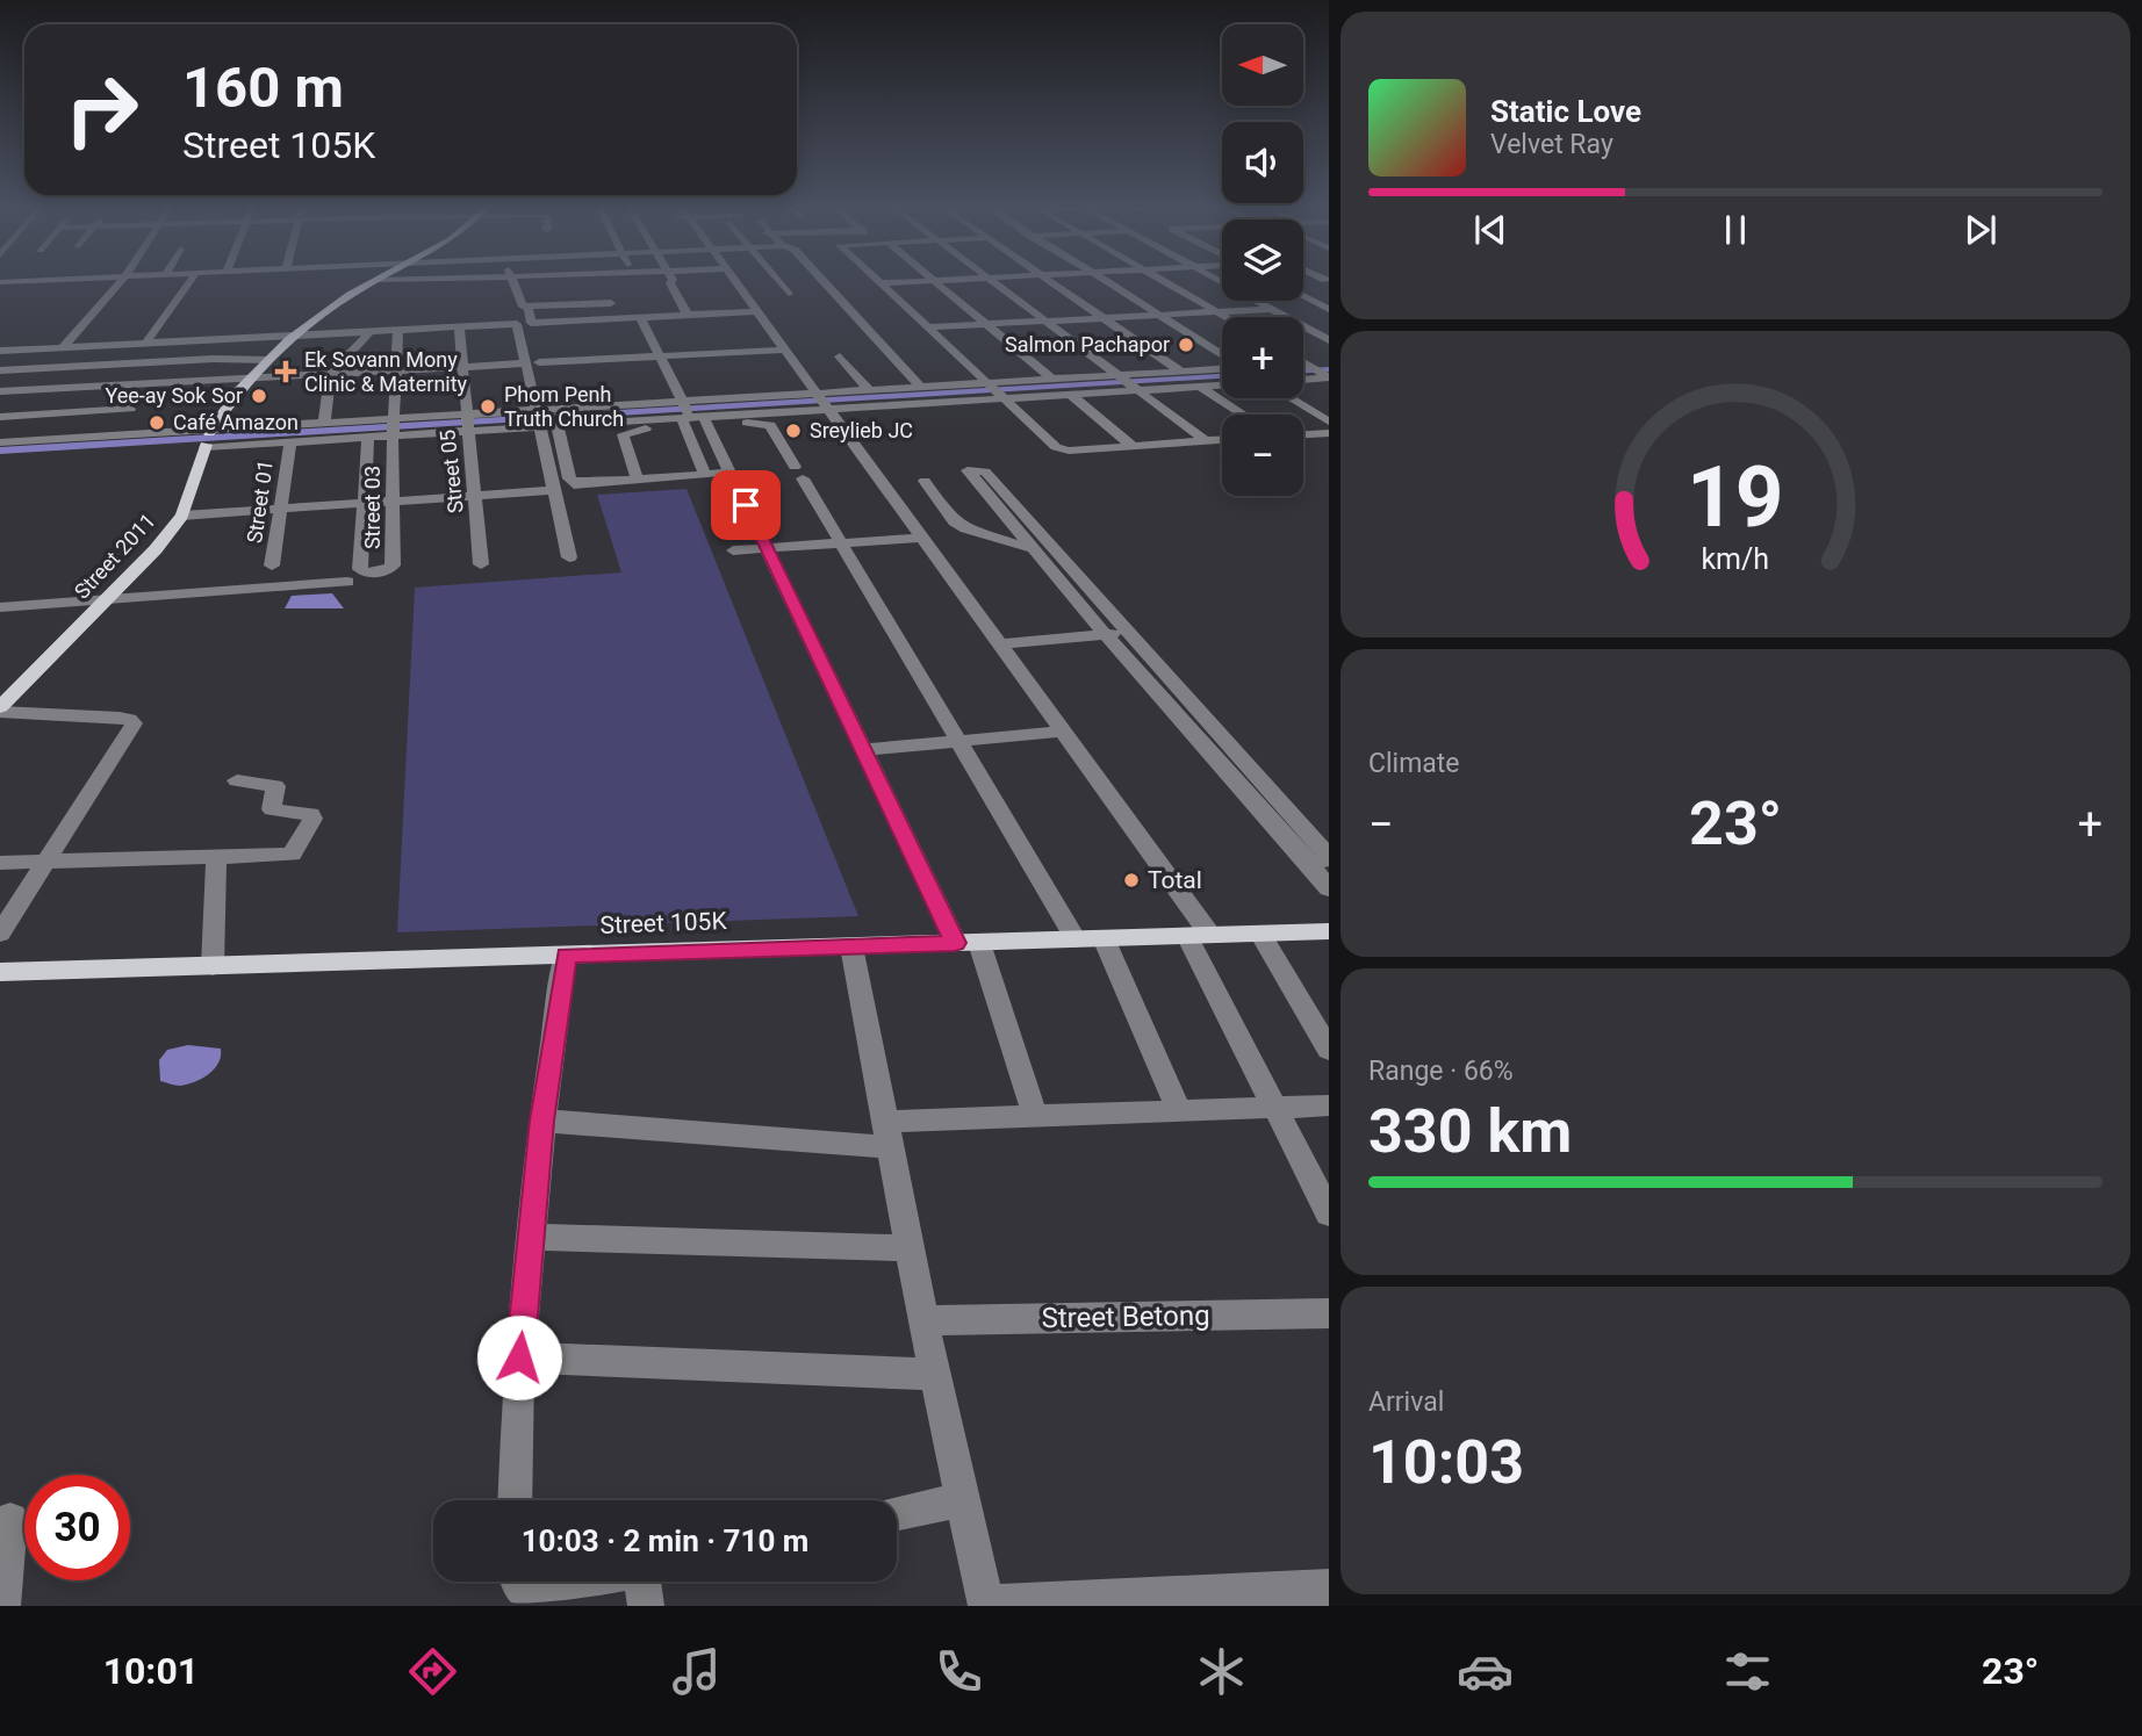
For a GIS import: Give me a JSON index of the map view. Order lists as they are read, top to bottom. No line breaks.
{"streets":{"main road":["Street 2011","Street 105K"],"street":["Street 05","Street 01","Street 03","Street Betong"]},"places":{"other":["Salmon Pachapor","Yee-ay Sok Sor","Phom Penh Truth Church","Café Amazon","Sreylieb JC","Total"],"health":["Ek Sovann Mony Clinic & Maternity"]},"north":"left","page":{"map_buttons":["+","−"],"turn":["160 m","Street 105K"],"song":["Static Love","Velvet Ray"],"tile":["Climate",["Range · 66%","330 km"],["Arrival","10:03"]],"heat":["−","23°","+"],"limit":"30","trip":"10:03 · 2 min · 710 m","tabs":["10:01","23°"],"gauge":["19","km/h"]}}
